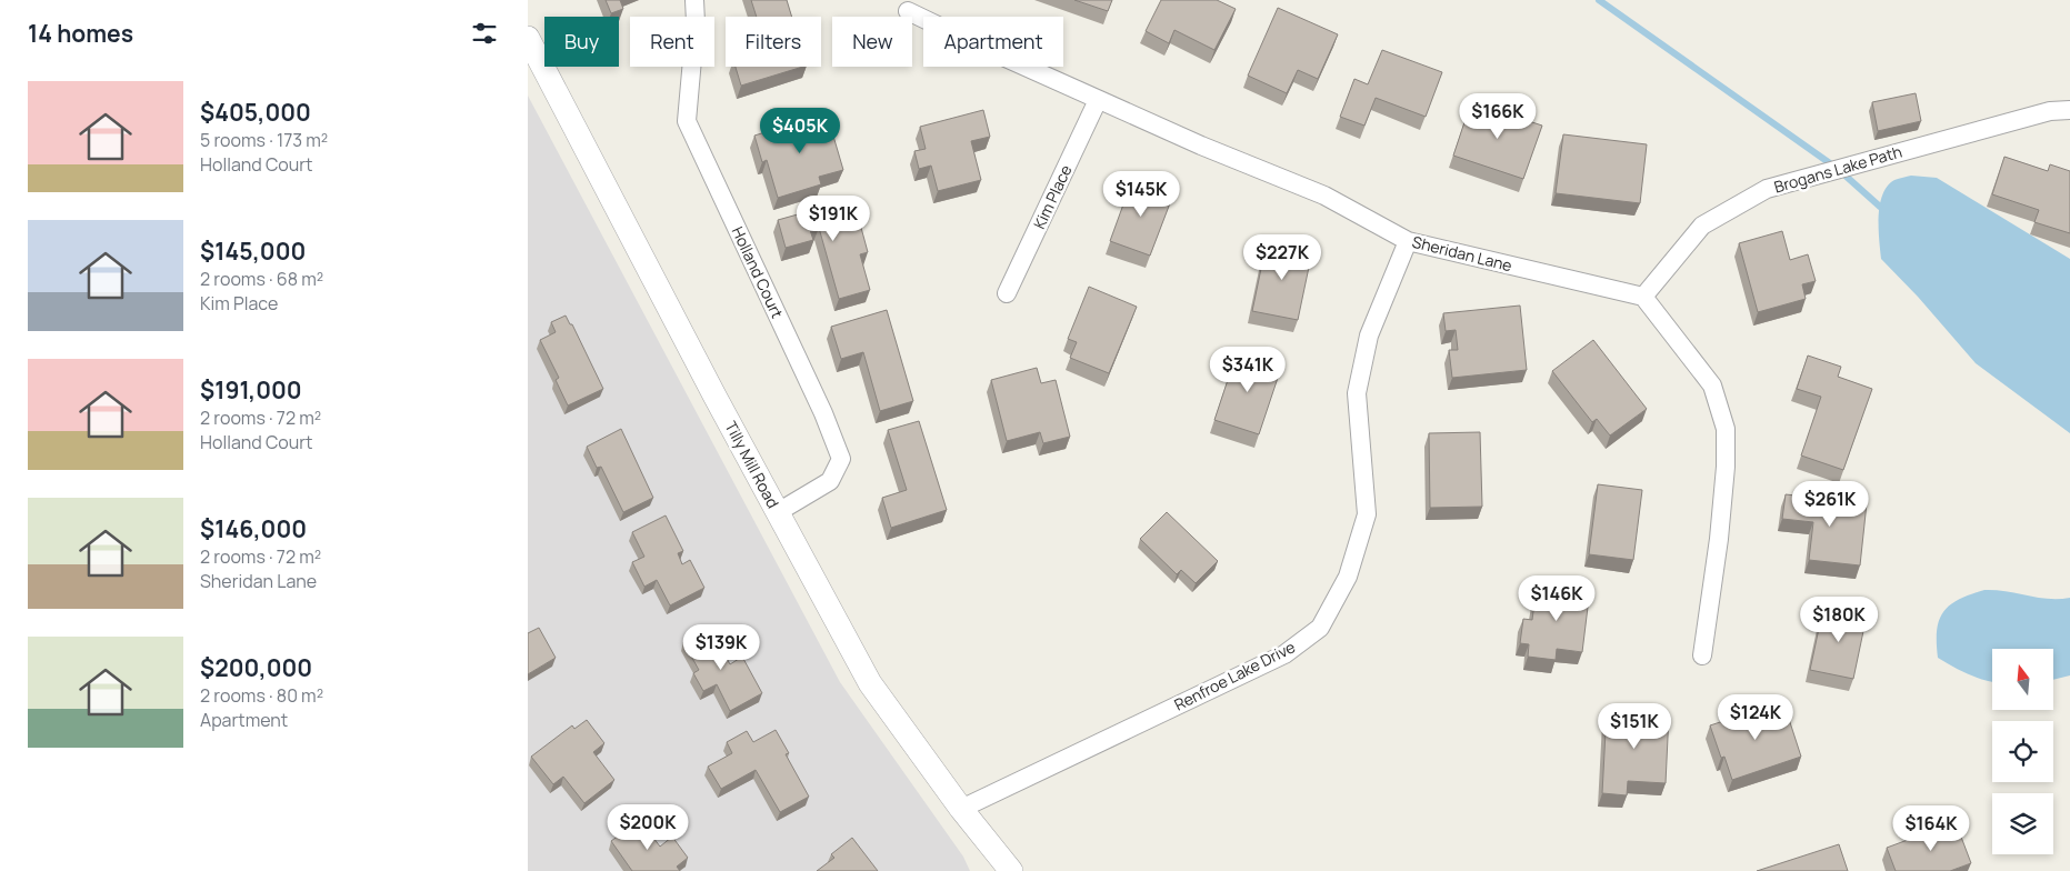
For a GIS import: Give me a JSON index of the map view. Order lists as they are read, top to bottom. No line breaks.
{"streets":{"street":["Brogans Lake Path","Kim Place","Sheridan Lane","Holland Court","Tilly Mill Road","Renfroe Lake Drive"]},"crossings":[["Brogans Lake Path","Sheridan Lane"],["Kim Place","Sheridan Lane"],["Sheridan Lane","Renfroe Lake Drive"],["Holland Court","Tilly Mill Road"],["Tilly Mill Road","Renfroe Lake Drive"]],"north":"top","page":{"heading":"14 homes","chip":["Buy","Rent","Filters","New","Apartment"],"list":[{"name":"$405,000","note":"5 rooms · 173 m² · Holland Court"},{"name":"$145,000","note":"2 rooms · 68 m² · Kim Place"},{"name":"$191,000","note":"2 rooms · 72 m² · Holland Court"},{"name":"$146,000","note":"2 rooms · 72 m² · Sheridan Lane"},{"name":"$200,000","note":"2 rooms · 80 m² · Apartment"}],"price":["$166K","$405K","$145K","$191K","$227K","$341K","$261K","$146K","$180K","$139K","$124K","$151K","$200K","$164K"]}}
